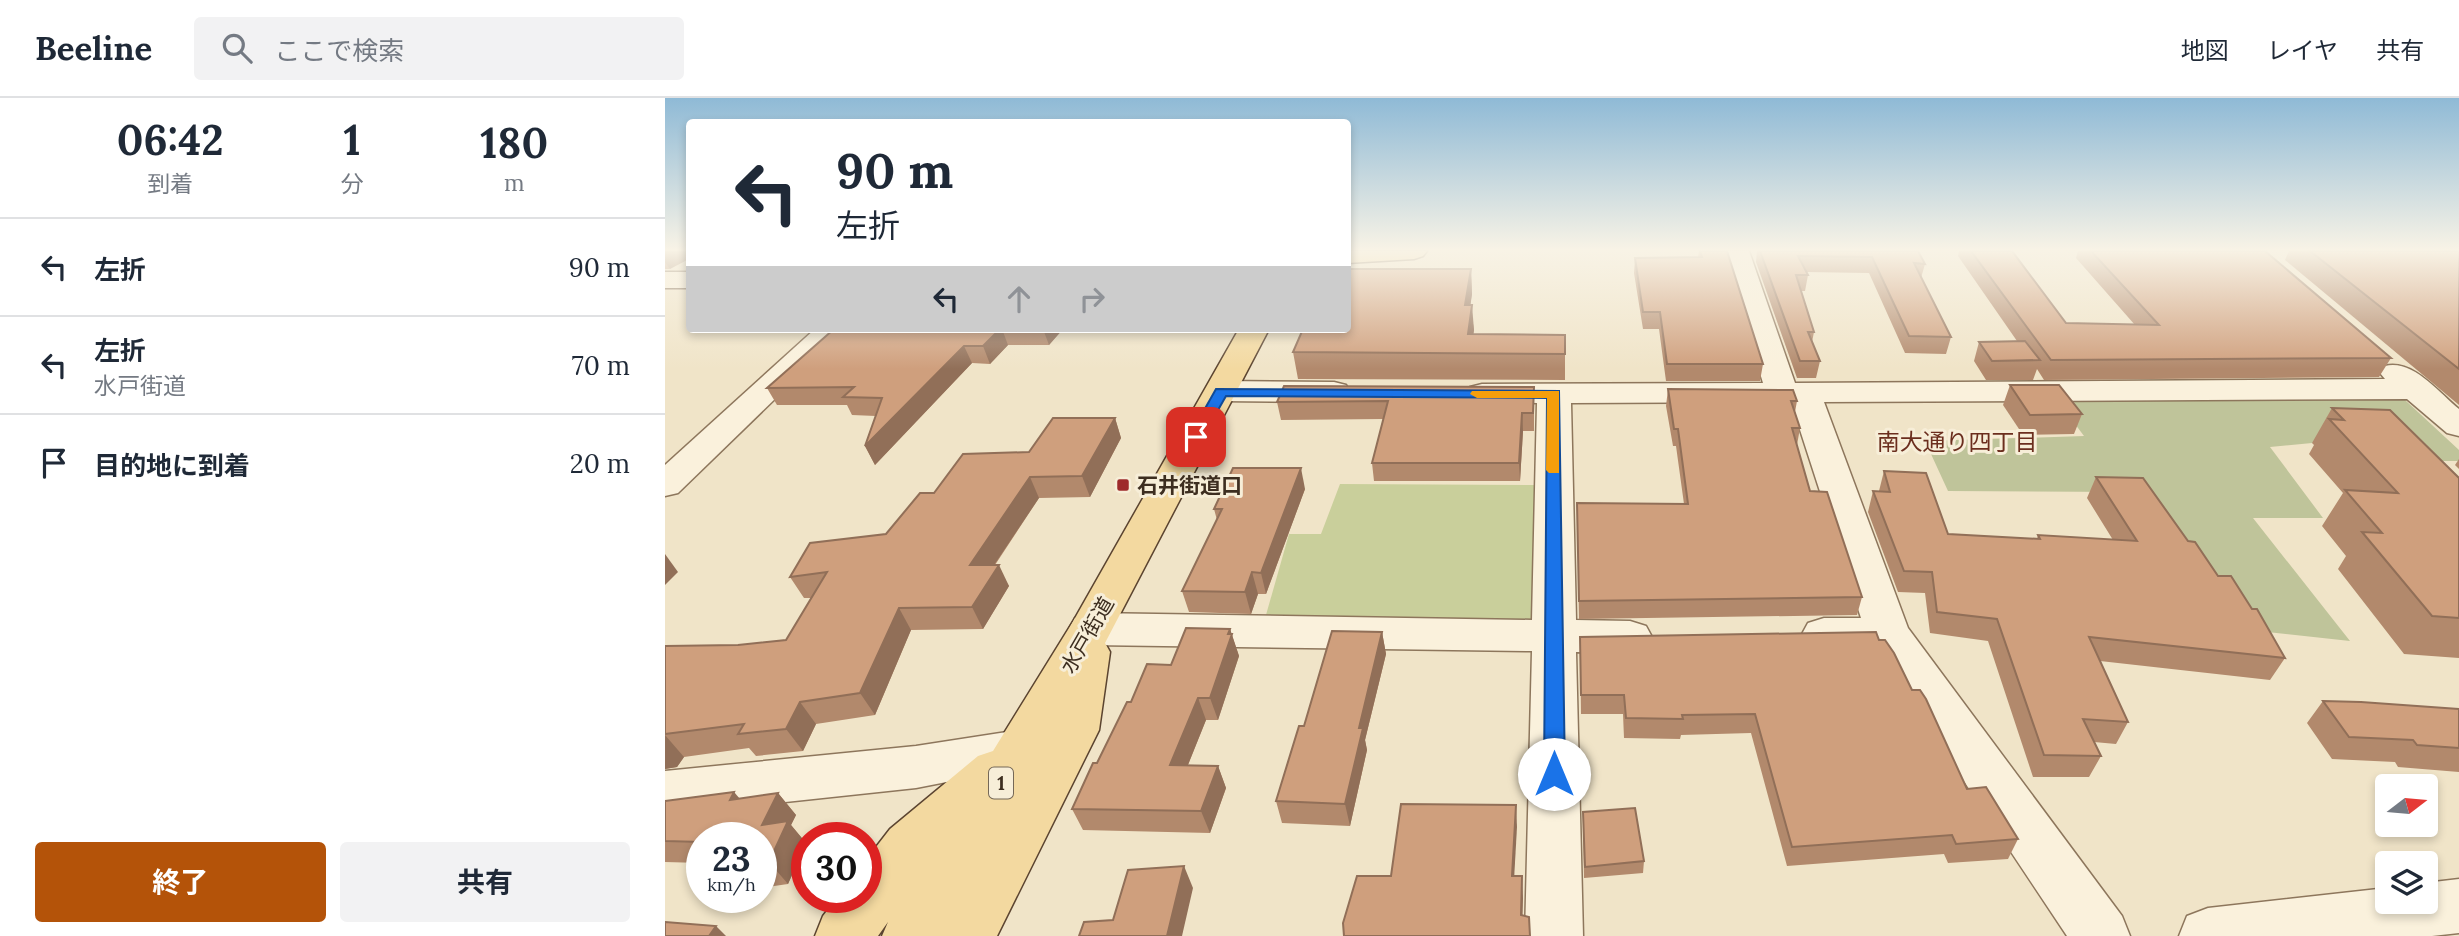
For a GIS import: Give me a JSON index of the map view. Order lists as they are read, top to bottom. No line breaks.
{"streets":{"main road":["水戸街道","1"]},"districts":["南大通り四丁目"],"places":{"transit":["石井街道口"]},"north":"right","page":{"header":"Beeline","search":"ここで検索","nav":["地図","レイヤ","共有"],"eta":["06:42","到着","1","分","180","m"],"turn":["90 m","左折"],"list":[{"name":"左折","value":"90 m"},{"name":"左折","note":"水戸街道","value":"70 m"},{"name":"目的地に到着","value":"20 m"}],"speed":"23 km/h","limit":"30","buttons":["終了","共有"]}}
